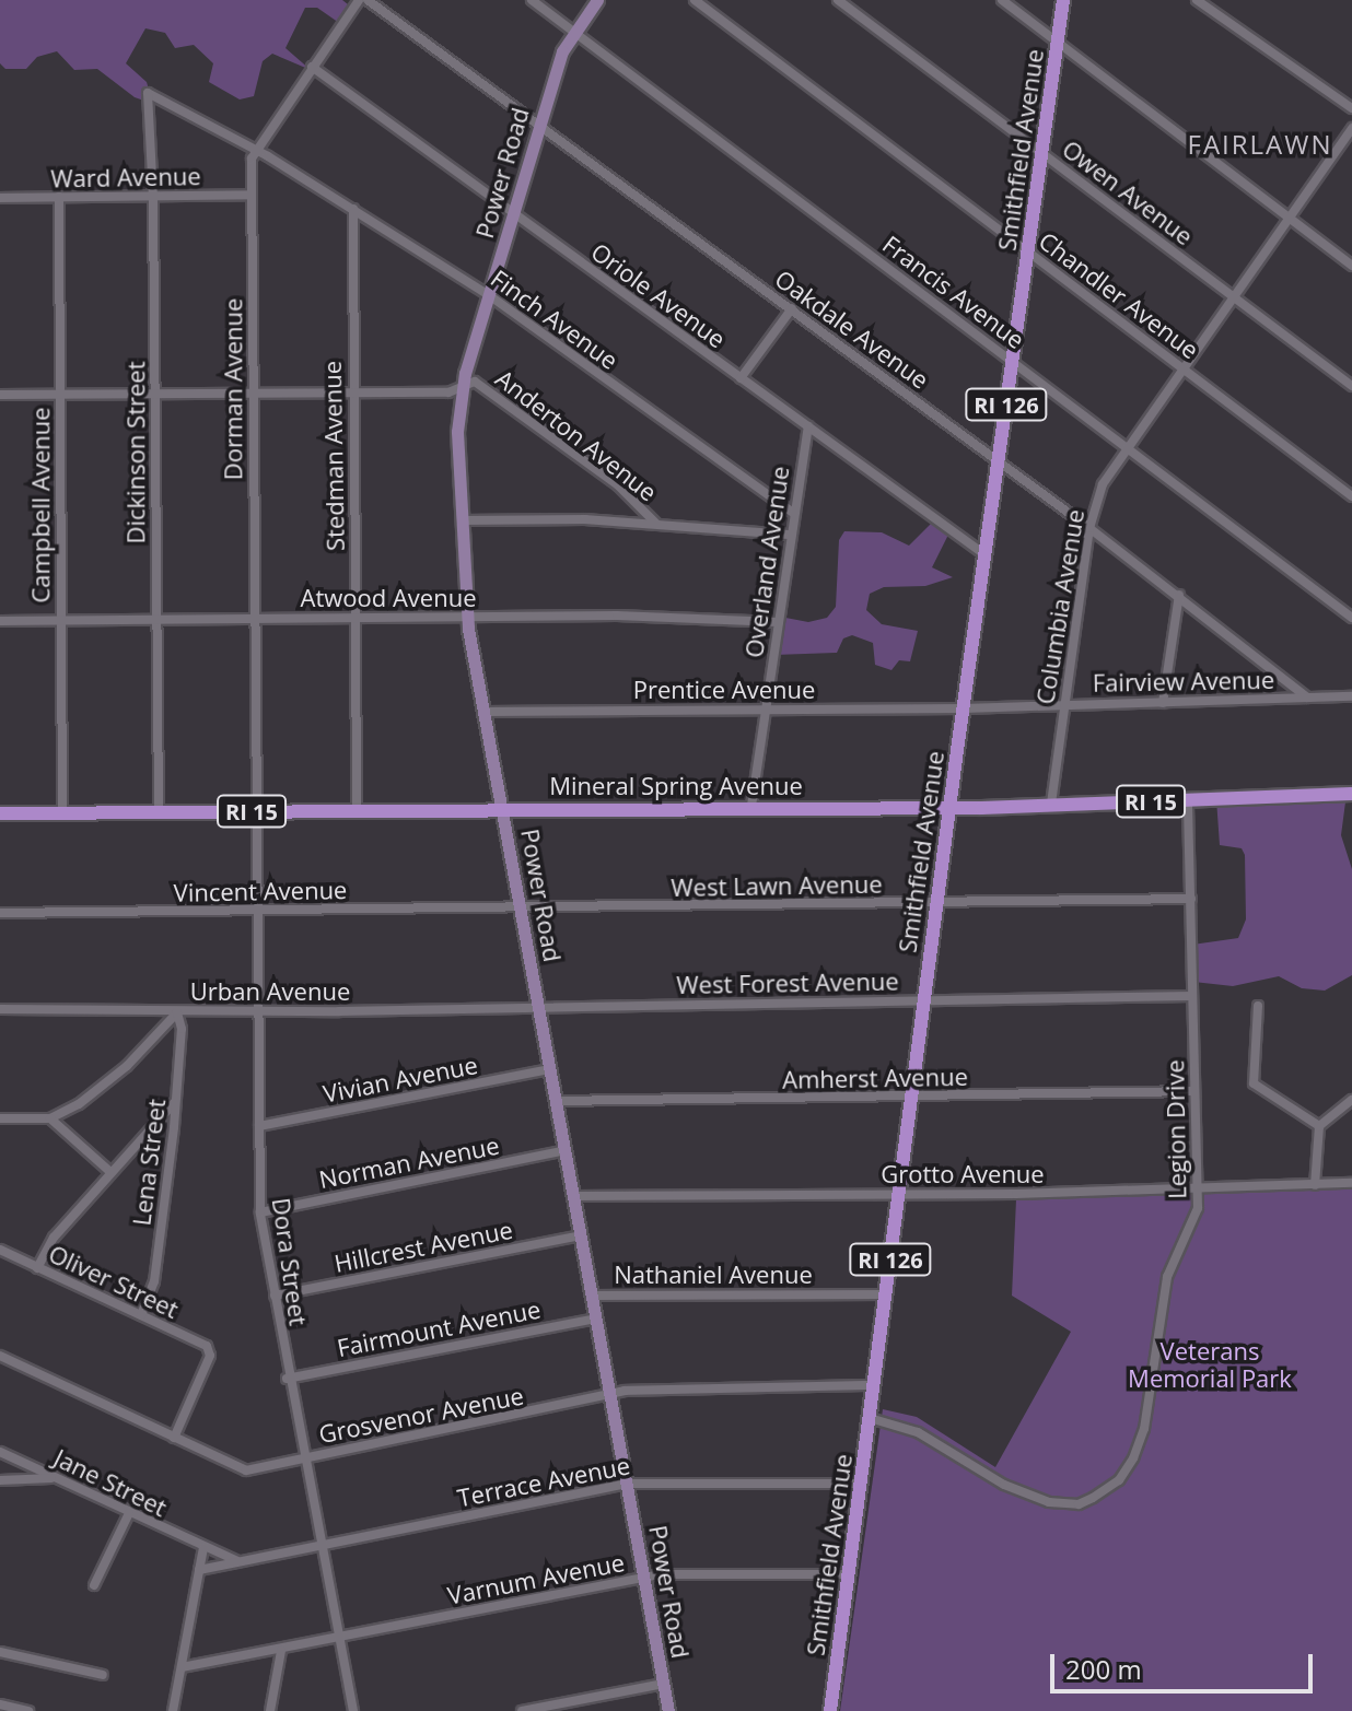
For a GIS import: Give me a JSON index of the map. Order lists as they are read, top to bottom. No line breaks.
{"streets":{"main road":["Smithfield Avenue","Power Road","RI 126","Mineral Spring Avenue","RI 15"],"street":["Ward Avenue","Owen Avenue","Francis Avenue","Oriole Avenue","Chandler Avenue","Finch Avenue","Oakdale Avenue","Dorman Avenue","Anderton Avenue","Dickinson Street","Stedman Avenue","Campbell Avenue","Overland Avenue","Atwood Avenue","Columbia Avenue","Fairview Avenue","Prentice Avenue","West Lawn Avenue","Vincent Avenue","West Forest Avenue","Urban Avenue","Amherst Avenue","Vivian Avenue","Legion Drive","Lena Street","Norman Avenue","Grotto Avenue","Hillcrest Avenue","Dora Street","Nathaniel Avenue","Oliver Street","Fairmount Avenue","Grosvenor Avenue","Terrace Avenue","Jane Street","Varnum Avenue"]},"crossings":[["Smithfield Avenue","Owen Avenue"],["Smithfield Avenue","Francis Avenue"],["Smithfield Avenue","Oriole Avenue"],["Smithfield Avenue","Chandler Avenue"],["Smithfield Avenue","Oakdale Avenue"],["Smithfield Avenue","Fairview Avenue"],["Smithfield Avenue","Prentice Avenue"],["Smithfield Avenue","Mineral Spring Avenue"],["Smithfield Avenue","West Lawn Avenue"],["Smithfield Avenue","West Forest Avenue"],["Smithfield Avenue","Amherst Avenue"],["Smithfield Avenue","Legion Drive"],["Smithfield Avenue","Grotto Avenue"],["Smithfield Avenue","Nathaniel Avenue"],["Smithfield Avenue","Grosvenor Avenue"],["Smithfield Avenue","Terrace Avenue"],["Smithfield Avenue","Varnum Avenue"],["Power Road","Francis Avenue"],["Power Road","Oriole Avenue"],["Power Road","Finch Avenue"],["Power Road","Oakdale Avenue"],["Power Road","Anderton Avenue"],["Power Road","Atwood Avenue"],["Power Road","Prentice Avenue"],["Power Road","Mineral Spring Avenue"],["Power Road","West Lawn Avenue"],["Power Road","Vincent Avenue"],["Power Road","West Forest Avenue"],["Power Road","Urban Avenue"],["Power Road","Amherst Avenue"],["Power Road","Vivian Avenue"],["Power Road","Norman Avenue"],["Power Road","Grotto Avenue"],["Power Road","Hillcrest Avenue"],["Power Road","Nathaniel Avenue"],["Power Road","Fairmount Avenue"],["Power Road","Grosvenor Avenue"],["Power Road","Terrace Avenue"],["Power Road","Varnum Avenue"],["Ward Avenue","Dorman Avenue"],["Ward Avenue","Dickinson Street"],["Ward Avenue","Campbell Avenue"],["Owen Avenue","Columbia Avenue"],["Francis Avenue","Columbia Avenue"],["Oriole Avenue","Overland Avenue"],["Chandler Avenue","Columbia Avenue"],["Finch Avenue","Dorman Avenue"],["Finch Avenue","Dickinson Street"],["Finch Avenue","Stedman Avenue"],["Finch Avenue","Overland Avenue"],["Oakdale Avenue","Columbia Avenue"],["Oakdale Avenue","Fairview Avenue"],["Dorman Avenue","Anderton Avenue"],["Dorman Avenue","Atwood Avenue"],["Dorman Avenue","Mineral Spring Avenue"],["Dorman Avenue","Dora Street"],["Anderton Avenue","Dickinson Street"],["Anderton Avenue","Stedman Avenue"],["Anderton Avenue","Campbell Avenue"],["Dickinson Street","Atwood Avenue"],["Dickinson Street","Mineral Spring Avenue"],["Stedman Avenue","Atwood Avenue"],["Stedman Avenue","Mineral Spring Avenue"],["Campbell Avenue","Atwood Avenue"],["Campbell Avenue","Mineral Spring Avenue"],["Overland Avenue","Atwood Avenue"],["Overland Avenue","Prentice Avenue"],["Overland Avenue","Mineral Spring Avenue"],["Columbia Avenue","Fairview Avenue"],["Columbia Avenue","Mineral Spring Avenue"],["Fairview Avenue","Prentice Avenue"],["Mineral Spring Avenue","Legion Drive"],["Mineral Spring Avenue","Dora Street"],["West Lawn Avenue","Vincent Avenue"],["West Lawn Avenue","Legion Drive"],["Vincent Avenue","Dora Street"],["West Forest Avenue","Urban Avenue"],["West Forest Avenue","Legion Drive"],["Urban Avenue","Lena Street"],["Urban Avenue","Dora Street"],["Amherst Avenue","Legion Drive"],["Vivian Avenue","Dora Street"],["Legion Drive","Grotto Avenue"],["Lena Street","Oliver Street"],["Norman Avenue","Dora Street"],["Hillcrest Avenue","Dora Street"],["Dora Street","Fairmount Avenue"],["Dora Street","Grosvenor Avenue"],["Dora Street","Terrace Avenue"],["Dora Street","Varnum Avenue"],["Oliver Street","Grosvenor Avenue"]],"districts":["FAIRLAWN"],"parks":["Veterans Memorial Park"],"scale_bar":"200 m"}
